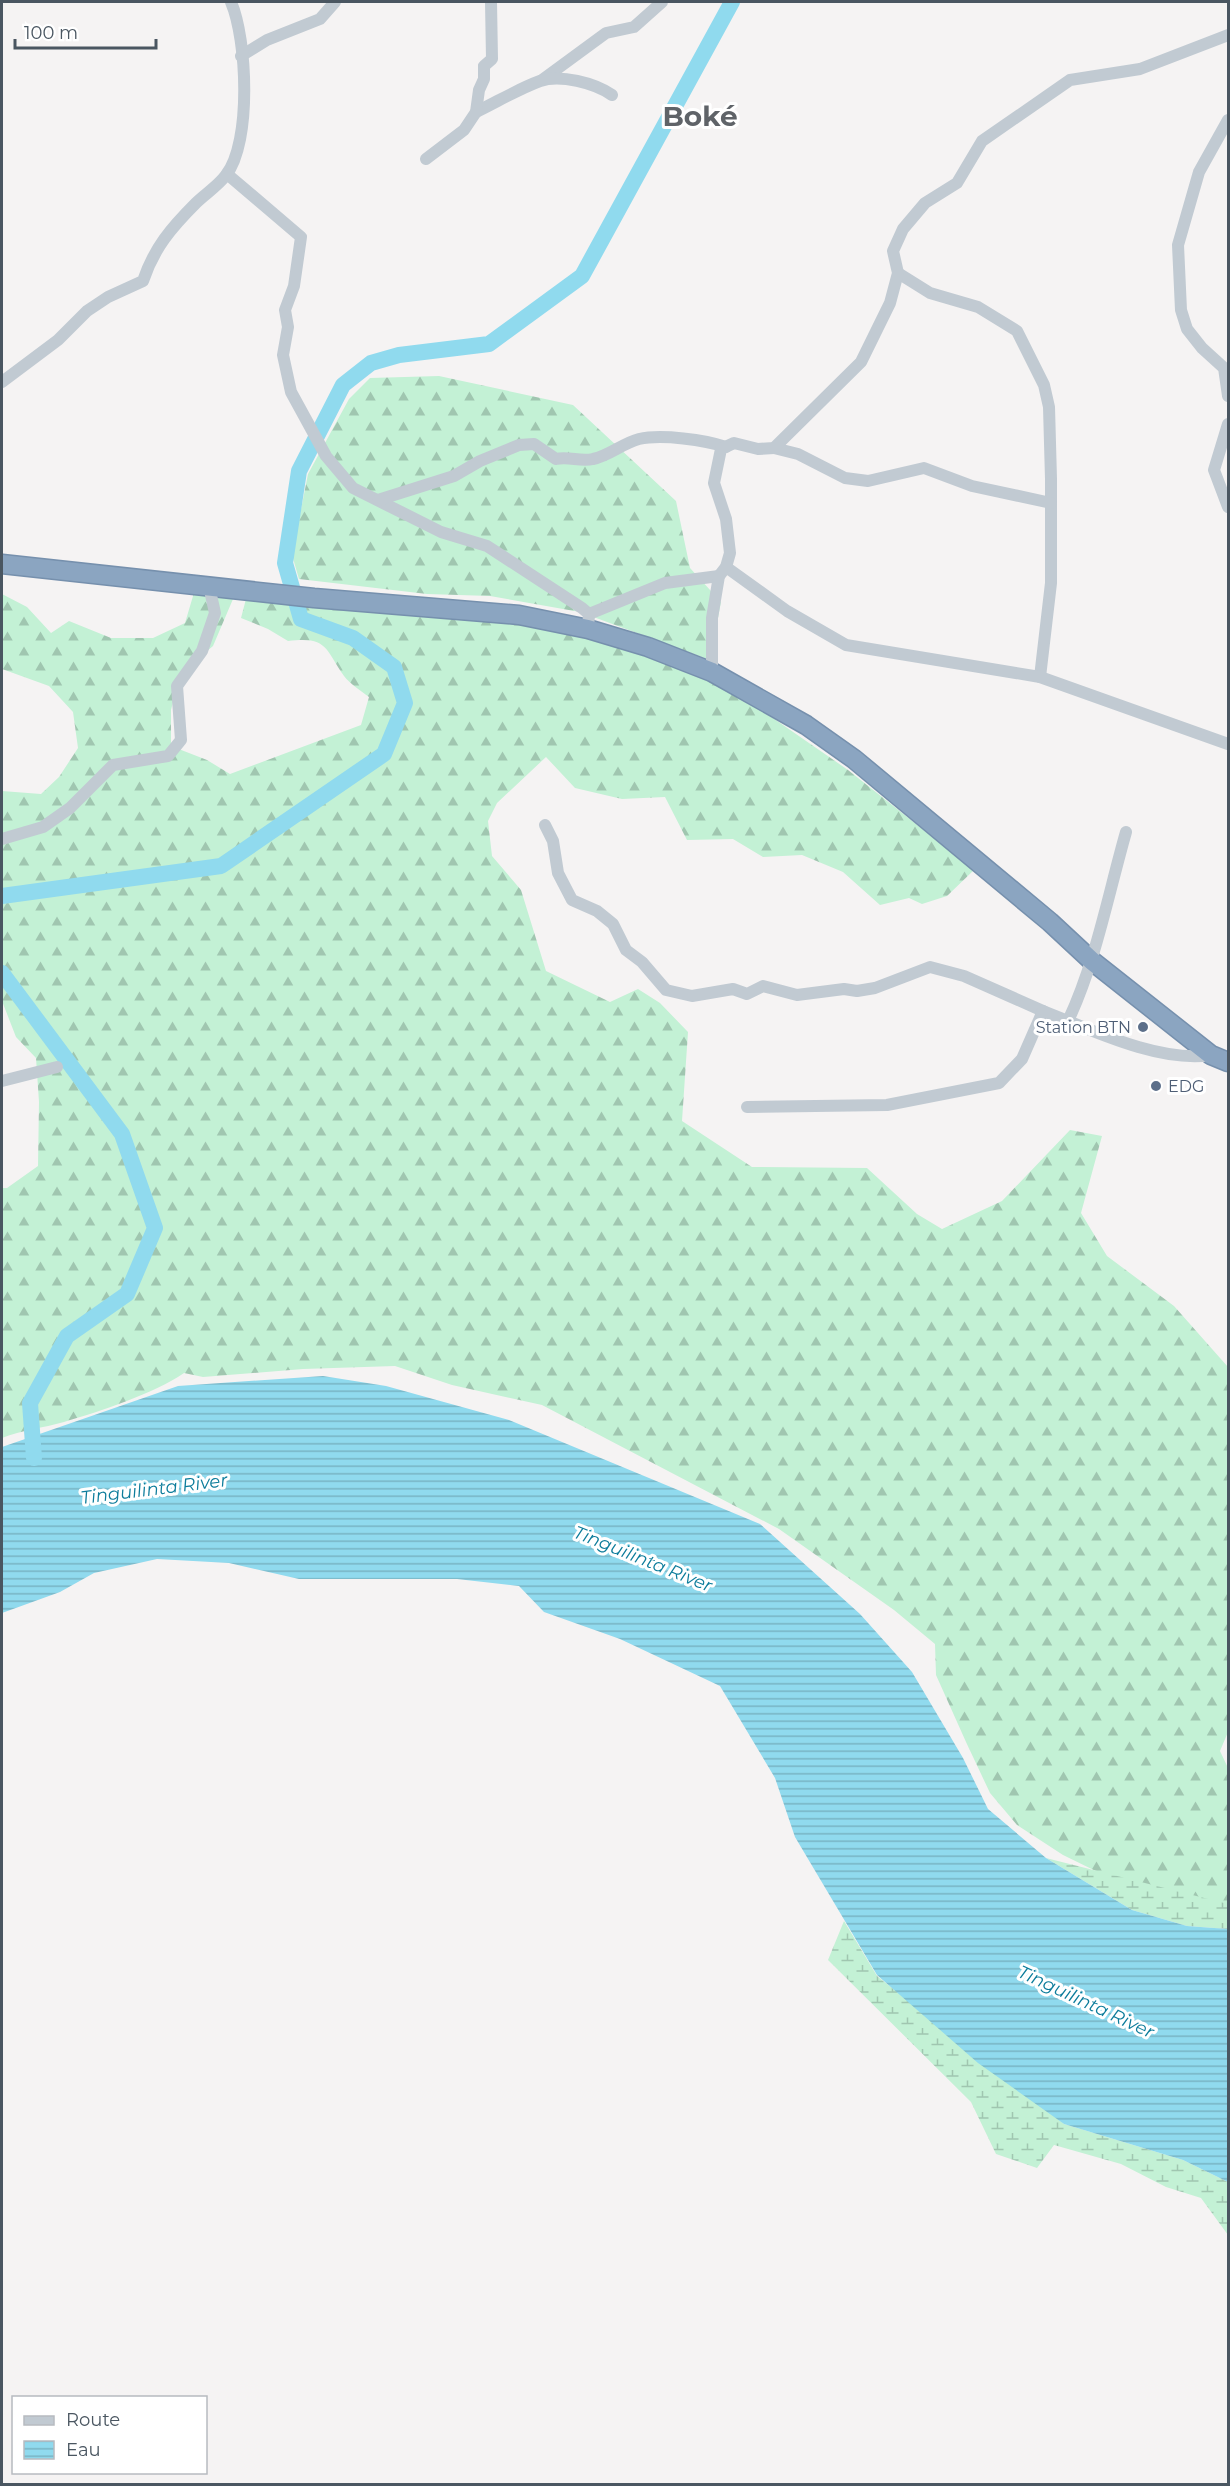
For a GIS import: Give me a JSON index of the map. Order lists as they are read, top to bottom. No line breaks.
{"districts":["Boké"],"water":["Tinguilinta River"],"places":["Station BTN","EDG"],"legend":["Route","Eau"],"scale_bar":"100 m"}
